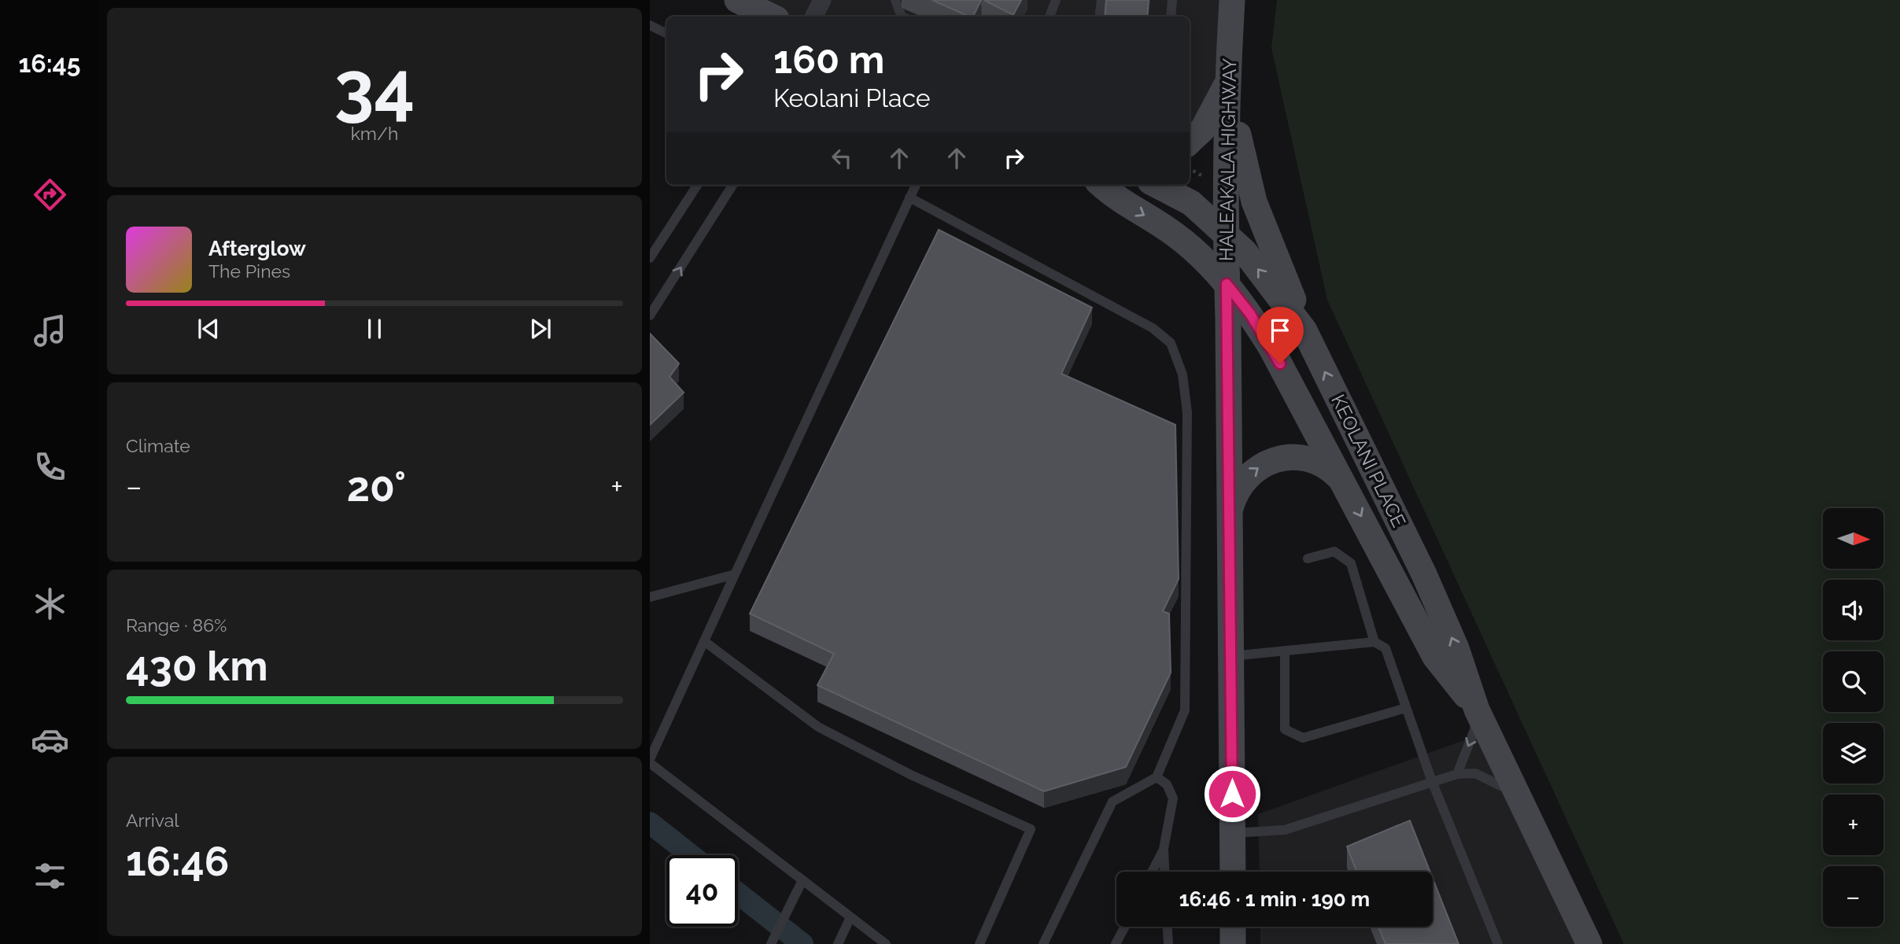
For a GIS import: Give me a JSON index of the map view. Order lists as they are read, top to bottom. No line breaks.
{"streets":{"street":["HALEAKALA HIGHWAY","KEOLANI PLACE"]},"crossings":[["HALEAKALA HIGHWAY","KEOLANI PLACE"]],"north":"right","page":{"tabs":"16:45","tile":[["34","km/h"],"Climate",["Range · 86%","430 km"],["Arrival","16:46"]],"turn":["160 m","Keolani Place"],"song":["Afterglow","The Pines"],"heat":["−","20°","+"],"map_buttons":["+","−"],"limit":"40","trip":"16:46 · 1 min · 190 m"}}
